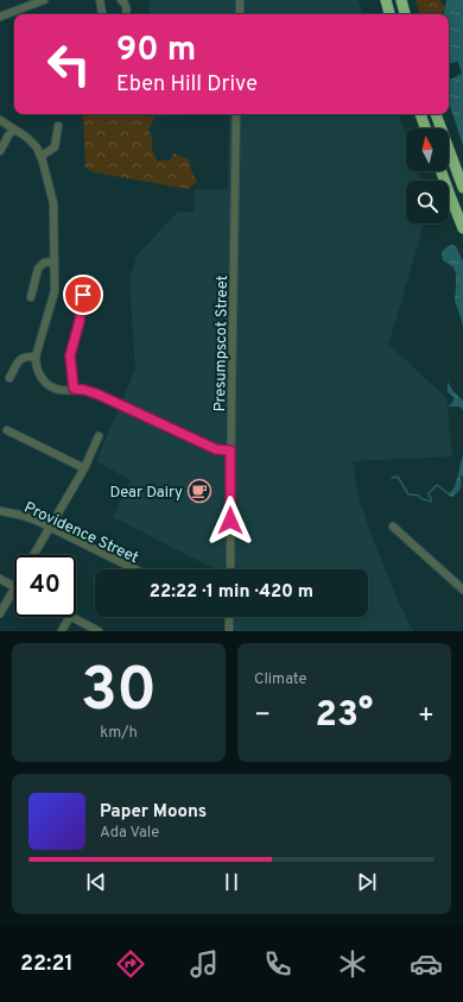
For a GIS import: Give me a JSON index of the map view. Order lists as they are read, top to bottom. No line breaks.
{"streets":{"street":["Presumpscot Street","Providence Street"]},"places":{"cafe":["Dear Dairy"]},"north":"top","page":{"turn":["90 m","Eben Hill Drive"],"limit":"40","trip":"22:22 · 1 min · 420 m","tile":[["30","km/h"],"Climate"],"heat":["−","23°","+"],"song":["Paper Moons","Ada Vale"],"tabs":"22:21"}}
